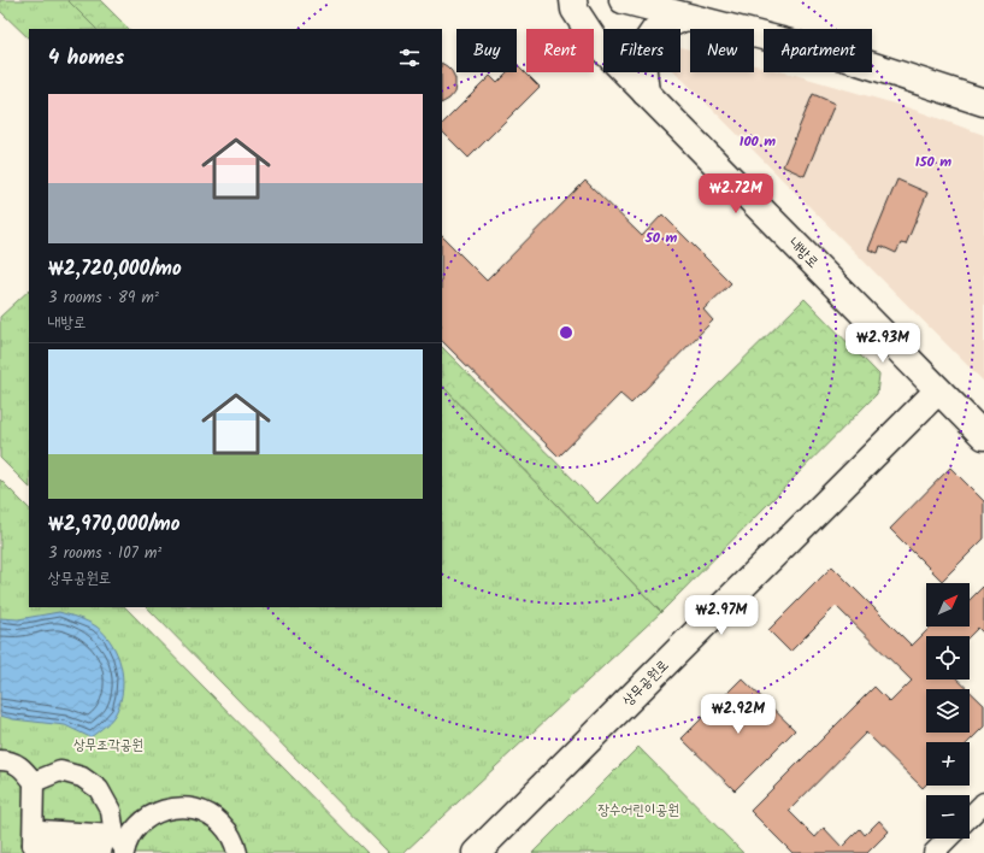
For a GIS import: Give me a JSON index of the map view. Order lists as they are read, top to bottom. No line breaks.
{"streets":{"street":["내방로","상무공원로"]},"crossings":[["내방로","상무공원로"]],"parks":["상무조각공원","장수어린이공원"],"north":"top right","page":{"chip":["Buy","Rent","Filters","New","Apartment"],"heading":"4 homes","list":[{"name":"₩2,720,000/mo","note":"3 rooms · 89 m² · 내방로"},{"name":"₩2,970,000/mo","note":"3 rooms · 107 m² · 상무공원로"}],"price":["₩2.72M","₩2.93M","₩2.97M","₩2.92M"],"map_buttons":["+","−"]},"rings":["100 m","150 m","50 m"]}
